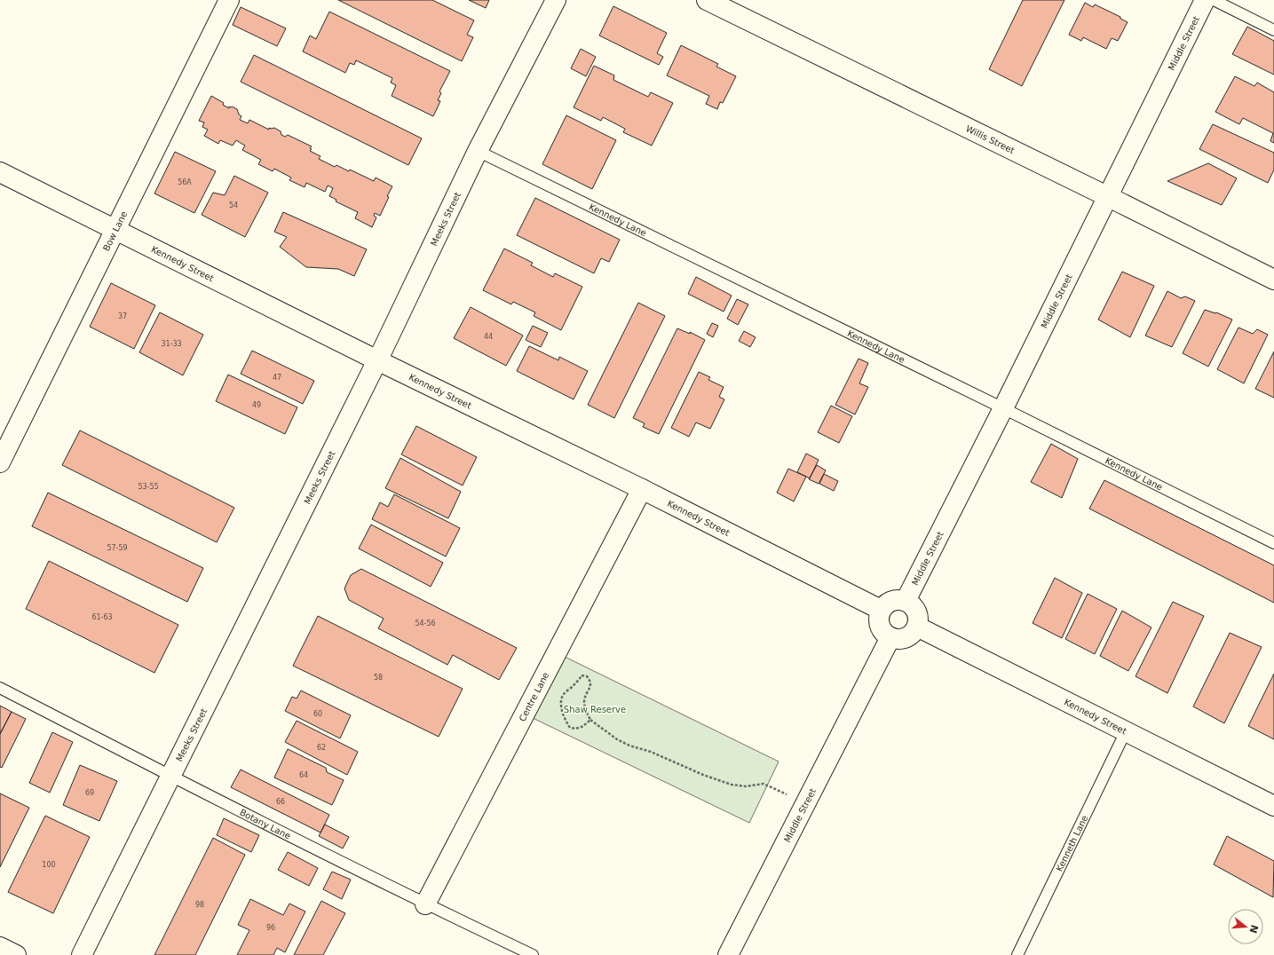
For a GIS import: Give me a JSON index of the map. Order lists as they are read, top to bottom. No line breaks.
{"streets":{"street":["Middle Street","Willis Street","Meeks Street","Bow Lane","Kennedy Street","Centre Lane"],"lane":["Kennedy Lane","Botany Lane","Kenneth Lane"]},"crossings":[["Middle Street","Willis Street"],["Middle Street","Kennedy Lane"],["Middle Street","Kennedy Street"],["Meeks Street","Kennedy Lane"],["Meeks Street","Kennedy Street"],["Meeks Street","Botany Lane"],["Bow Lane","Kennedy Street"],["Kennedy Street","Centre Lane"],["Kennedy Street","Kenneth Lane"],["Centre Lane","Botany Lane"]],"parks":["Shaw Reserve"],"house_numbers":["56A","54","37","44","31-33","47","49","53-55","57-59","61-63","54-56","58","60","62","64","69","66","100","98","96"],"north":"right"}
